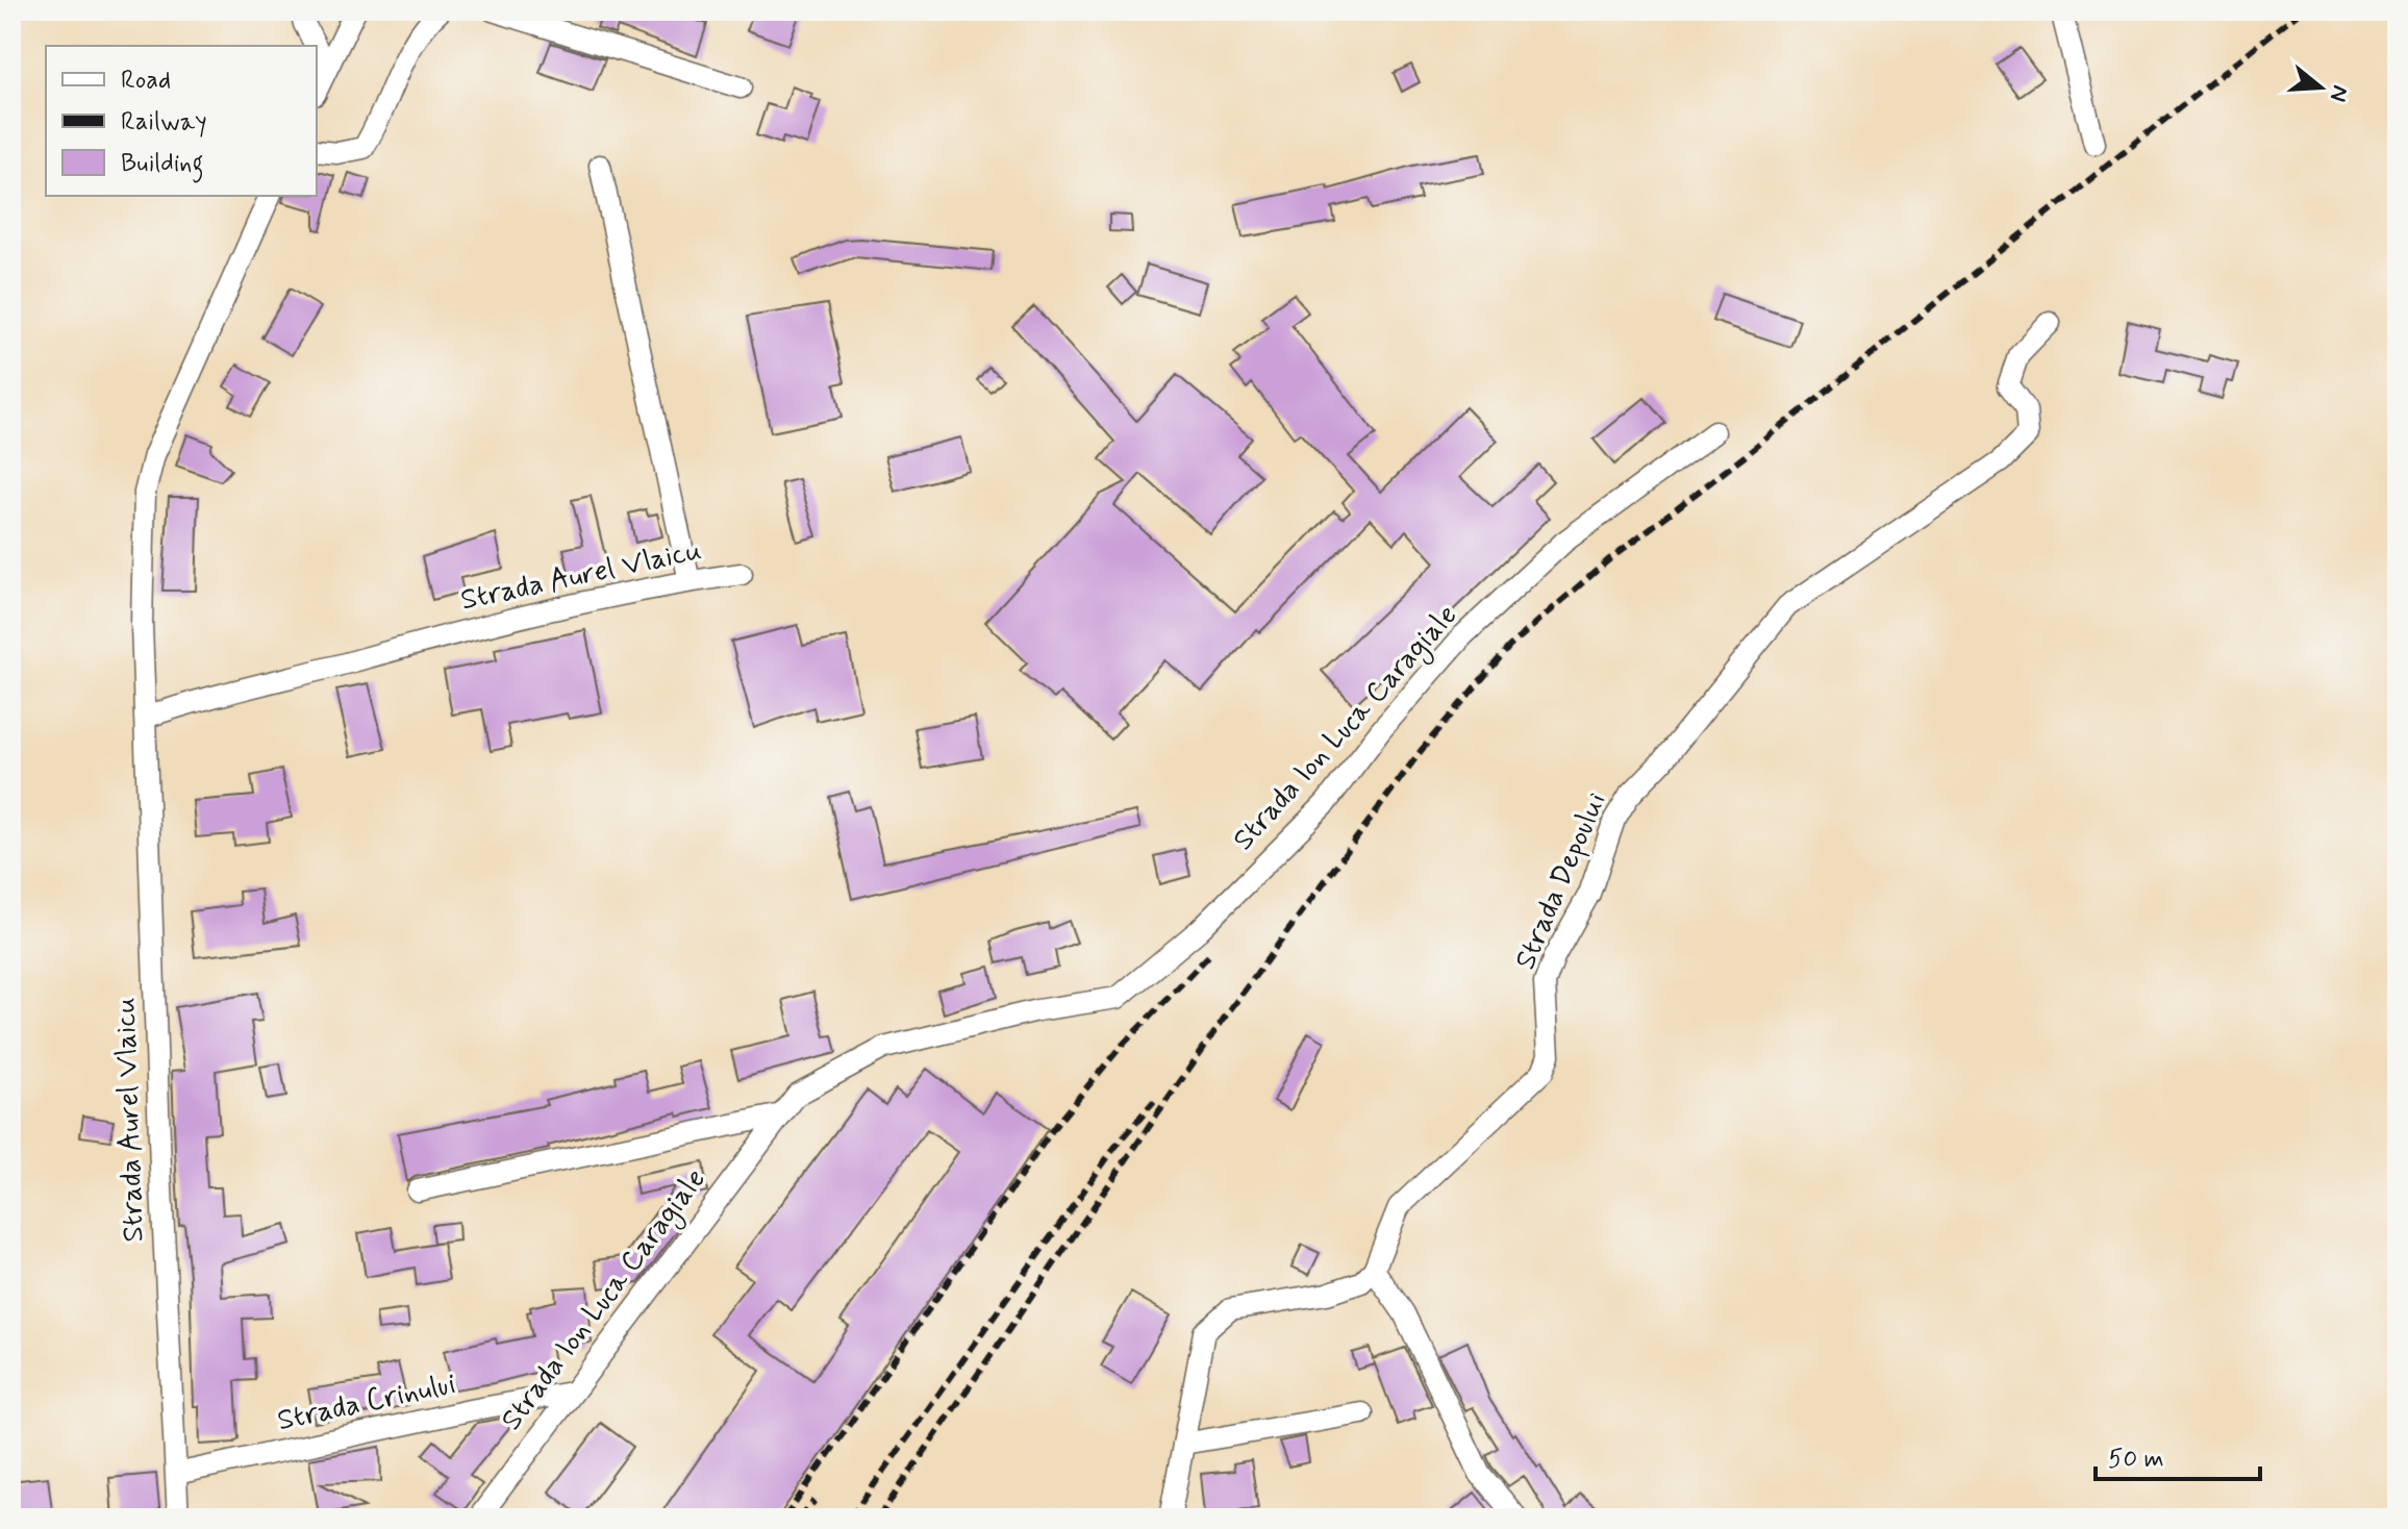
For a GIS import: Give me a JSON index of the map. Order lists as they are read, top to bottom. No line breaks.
{"streets":{"street":["Strada Aurel Vlaicu","Strada Ion Luca Caragiale","Strada Depoului","Strada Crinului"]},"crossings":[["Strada Aurel Vlaicu","Strada Crinului"],["Strada Ion Luca Caragiale","Strada Crinului"]],"legend":["Road","Railway","Building"],"scale_bar":"50 m","north":"right"}
